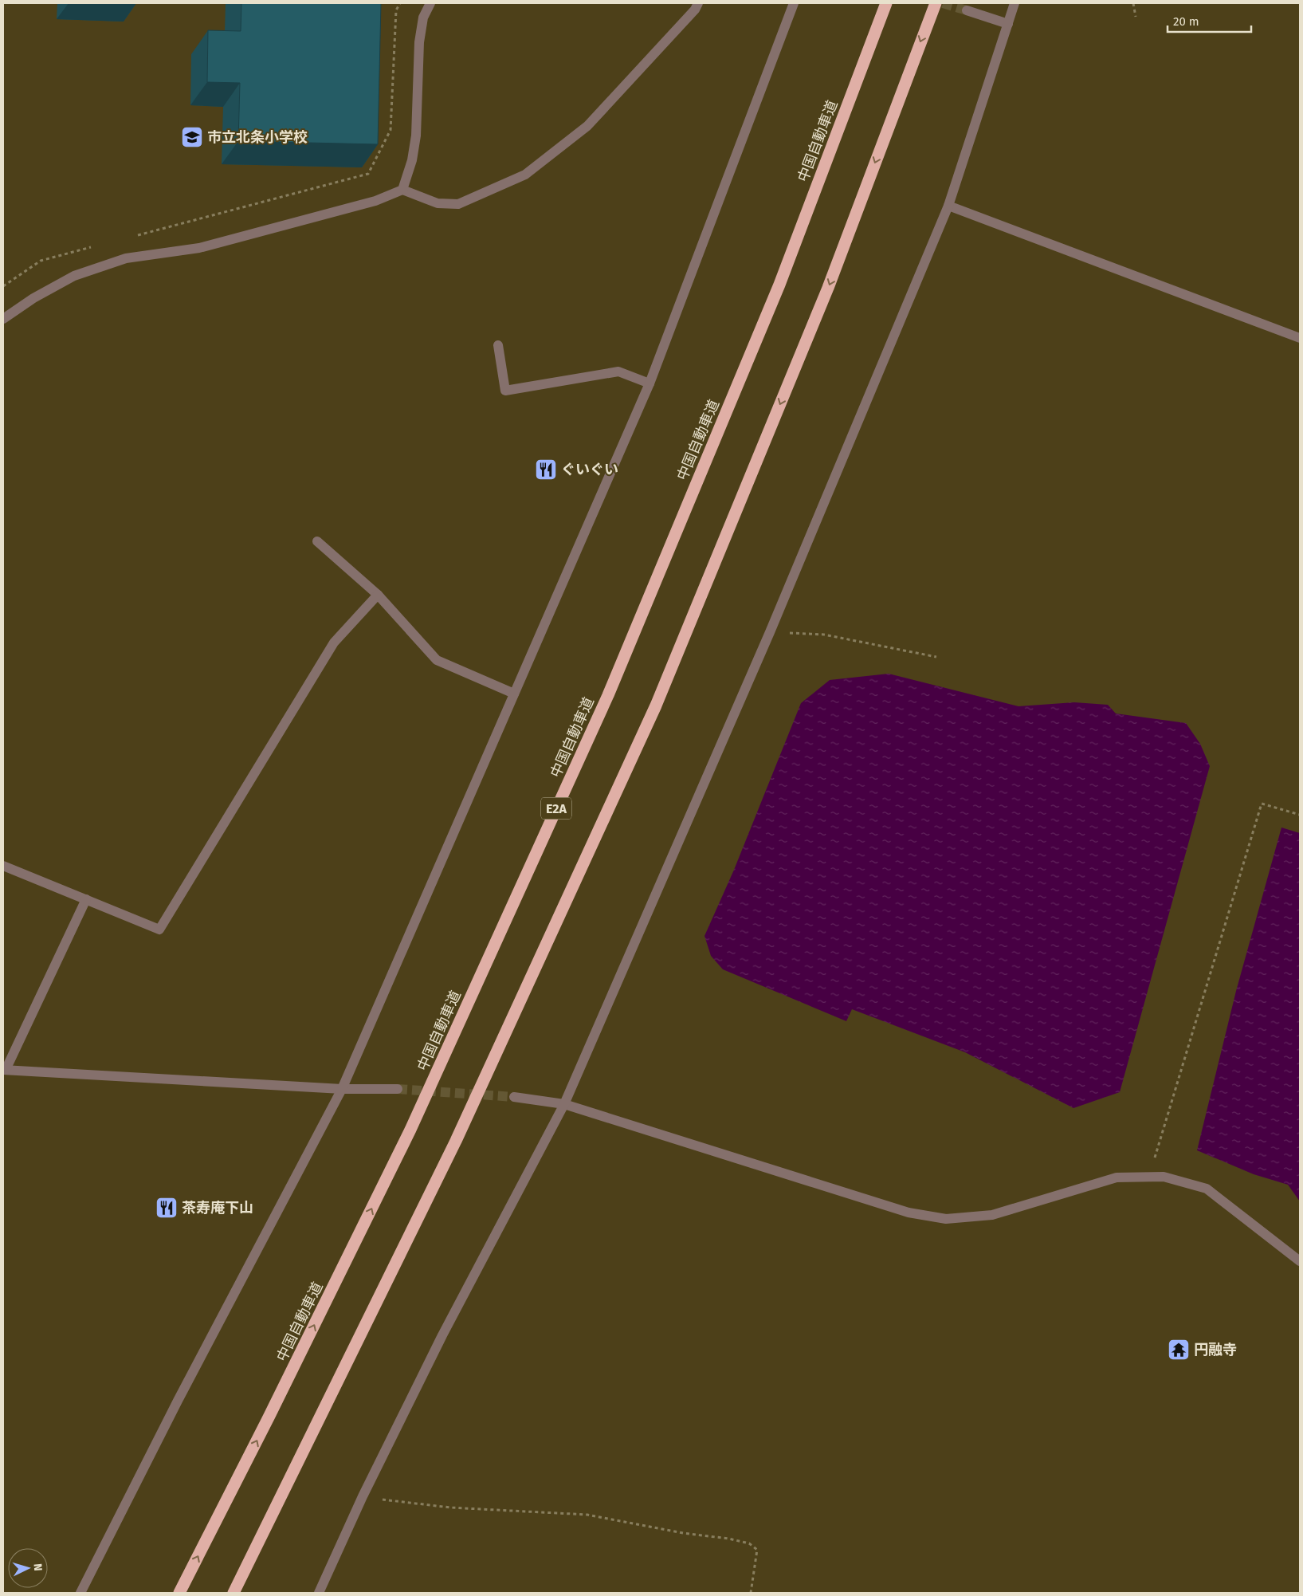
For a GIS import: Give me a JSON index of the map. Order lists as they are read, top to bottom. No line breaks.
{"streets":{"highway":["中国自動車道","E2A"]},"places":{"school or university":["市立北条小学校"],"restaurant":["ぐいぐい","茶寿庵下山"],"temple":["円融寺"]},"scale_bar":"20 m","north":"right"}
